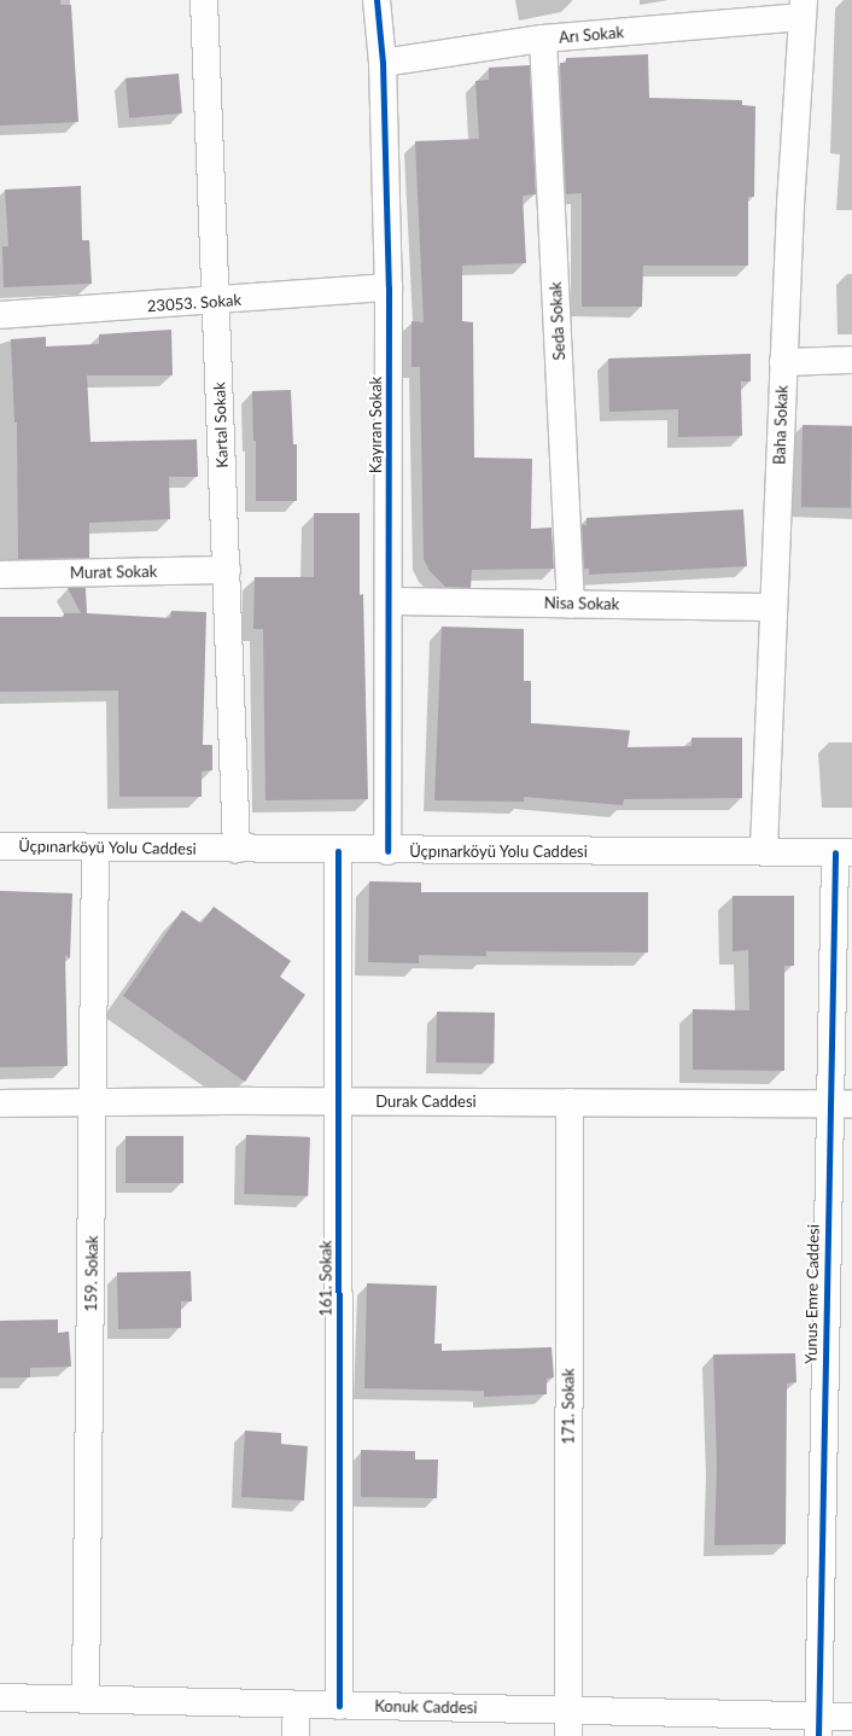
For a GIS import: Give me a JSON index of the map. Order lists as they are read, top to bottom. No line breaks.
{"streets":{"street":["Arı Sokak","23053. Sokak","Seda Sokak","Kartal Sokak","Kayıran Sokak","Baha Sokak","Murat Sokak","Nisa Sokak","Üçpınarköyü Yolu Caddesi","Durak Caddesi","159. Sokak","161. Sokak","Yunus Emre Caddesi","171. Sokak","Konuk Caddesi"]},"crossings":[["Arı Sokak","Seda Sokak"],["Arı Sokak","Kayıran Sokak"],["Arı Sokak","Baha Sokak"],["23053. Sokak","Kartal Sokak"],["23053. Sokak","Kayıran Sokak"],["Seda Sokak","Nisa Sokak"],["Kartal Sokak","Murat Sokak"],["Kartal Sokak","Üçpınarköyü Yolu Caddesi"],["Kayıran Sokak","Nisa Sokak"],["Kayıran Sokak","Üçpınarköyü Yolu Caddesi"],["Baha Sokak","Nisa Sokak"],["Baha Sokak","Üçpınarköyü Yolu Caddesi"],["Üçpınarköyü Yolu Caddesi","159. Sokak"],["Üçpınarköyü Yolu Caddesi","161. Sokak"],["Üçpınarköyü Yolu Caddesi","Yunus Emre Caddesi"],["Durak Caddesi","159. Sokak"],["Durak Caddesi","161. Sokak"],["Durak Caddesi","Yunus Emre Caddesi"],["Durak Caddesi","171. Sokak"],["159. Sokak","Konuk Caddesi"],["161. Sokak","Konuk Caddesi"],["Yunus Emre Caddesi","Konuk Caddesi"],["171. Sokak","Konuk Caddesi"]]}
